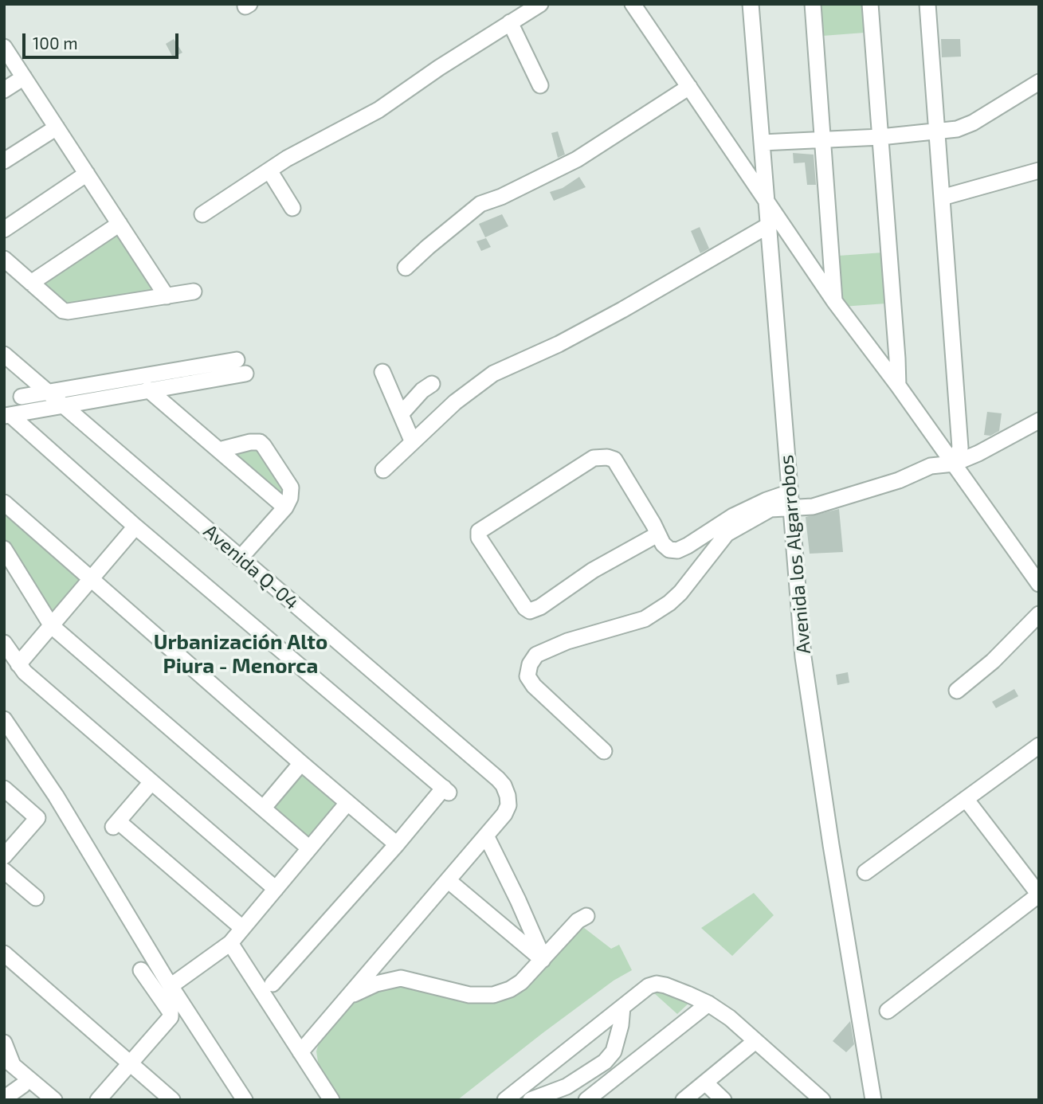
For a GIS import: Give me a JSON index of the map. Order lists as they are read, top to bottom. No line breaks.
{"streets":{"street":["Avenida los Algarrobos","Avenida Q-04"]},"districts":["Urbanización Alto Piura - Menorca"],"scale_bar":"100 m"}
